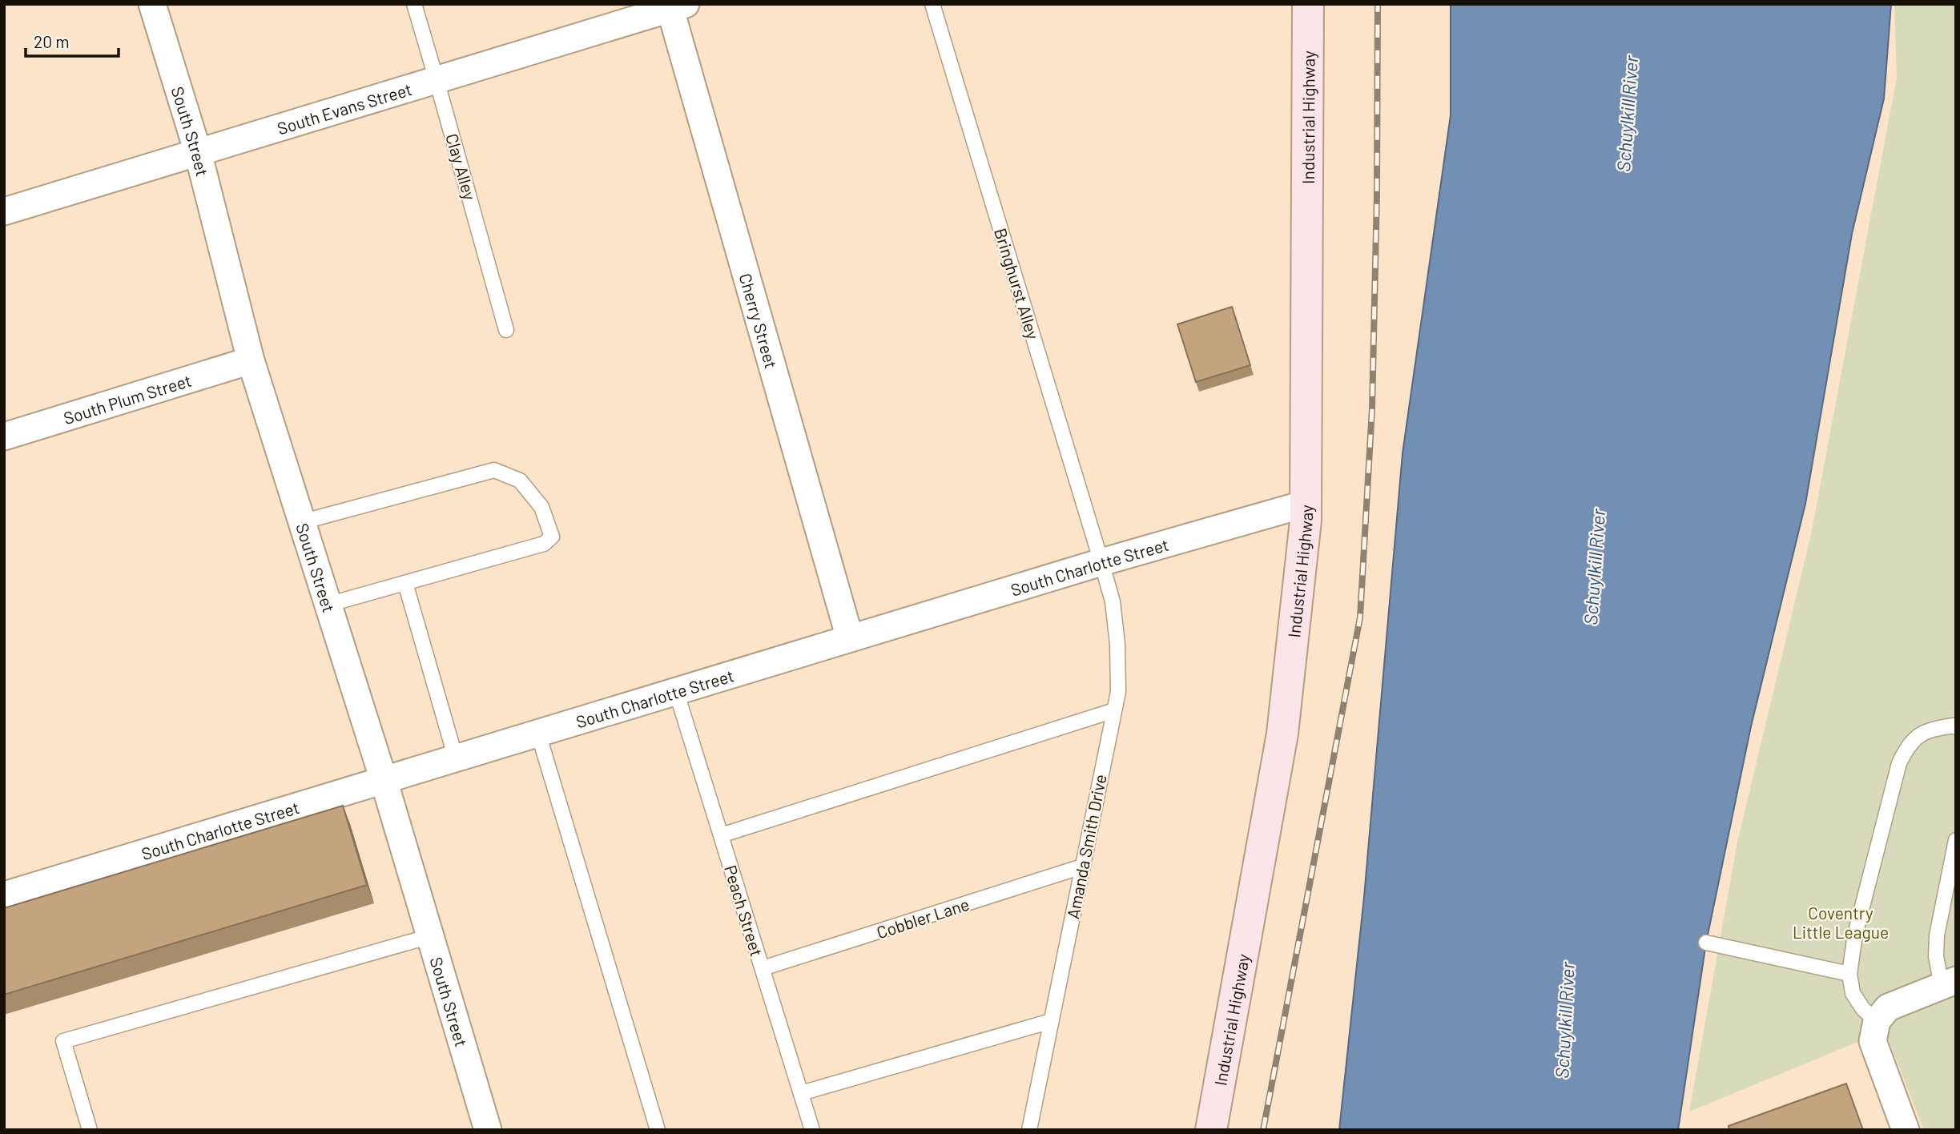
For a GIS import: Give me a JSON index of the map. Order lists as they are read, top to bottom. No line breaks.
{"streets":{"street":["South Evans Street","Industrial Highway","South Street","Cherry Street","South Plum Street","South Charlotte Street"],"lane":["Clay Alley","Bringhurst Alley","Amanda Smith Drive","Peach Street","Cobbler Lane"]},"crossings":[["South Evans Street","South Street"],["South Evans Street","Clay Alley"],["South Evans Street","Cherry Street"],["Industrial Highway","South Charlotte Street"],["South Street","South Plum Street"],["South Street","South Charlotte Street"],["Bringhurst Alley","South Charlotte Street"],["Bringhurst Alley","Amanda Smith Drive"],["Cherry Street","South Charlotte Street"],["South Charlotte Street","Amanda Smith Drive"],["South Charlotte Street","Peach Street"],["Amanda Smith Drive","Cobbler Lane"],["Peach Street","Cobbler Lane"]],"water":["Schuylkill River"],"parks":["Coventry Little League"],"scale_bar":"20 m"}
